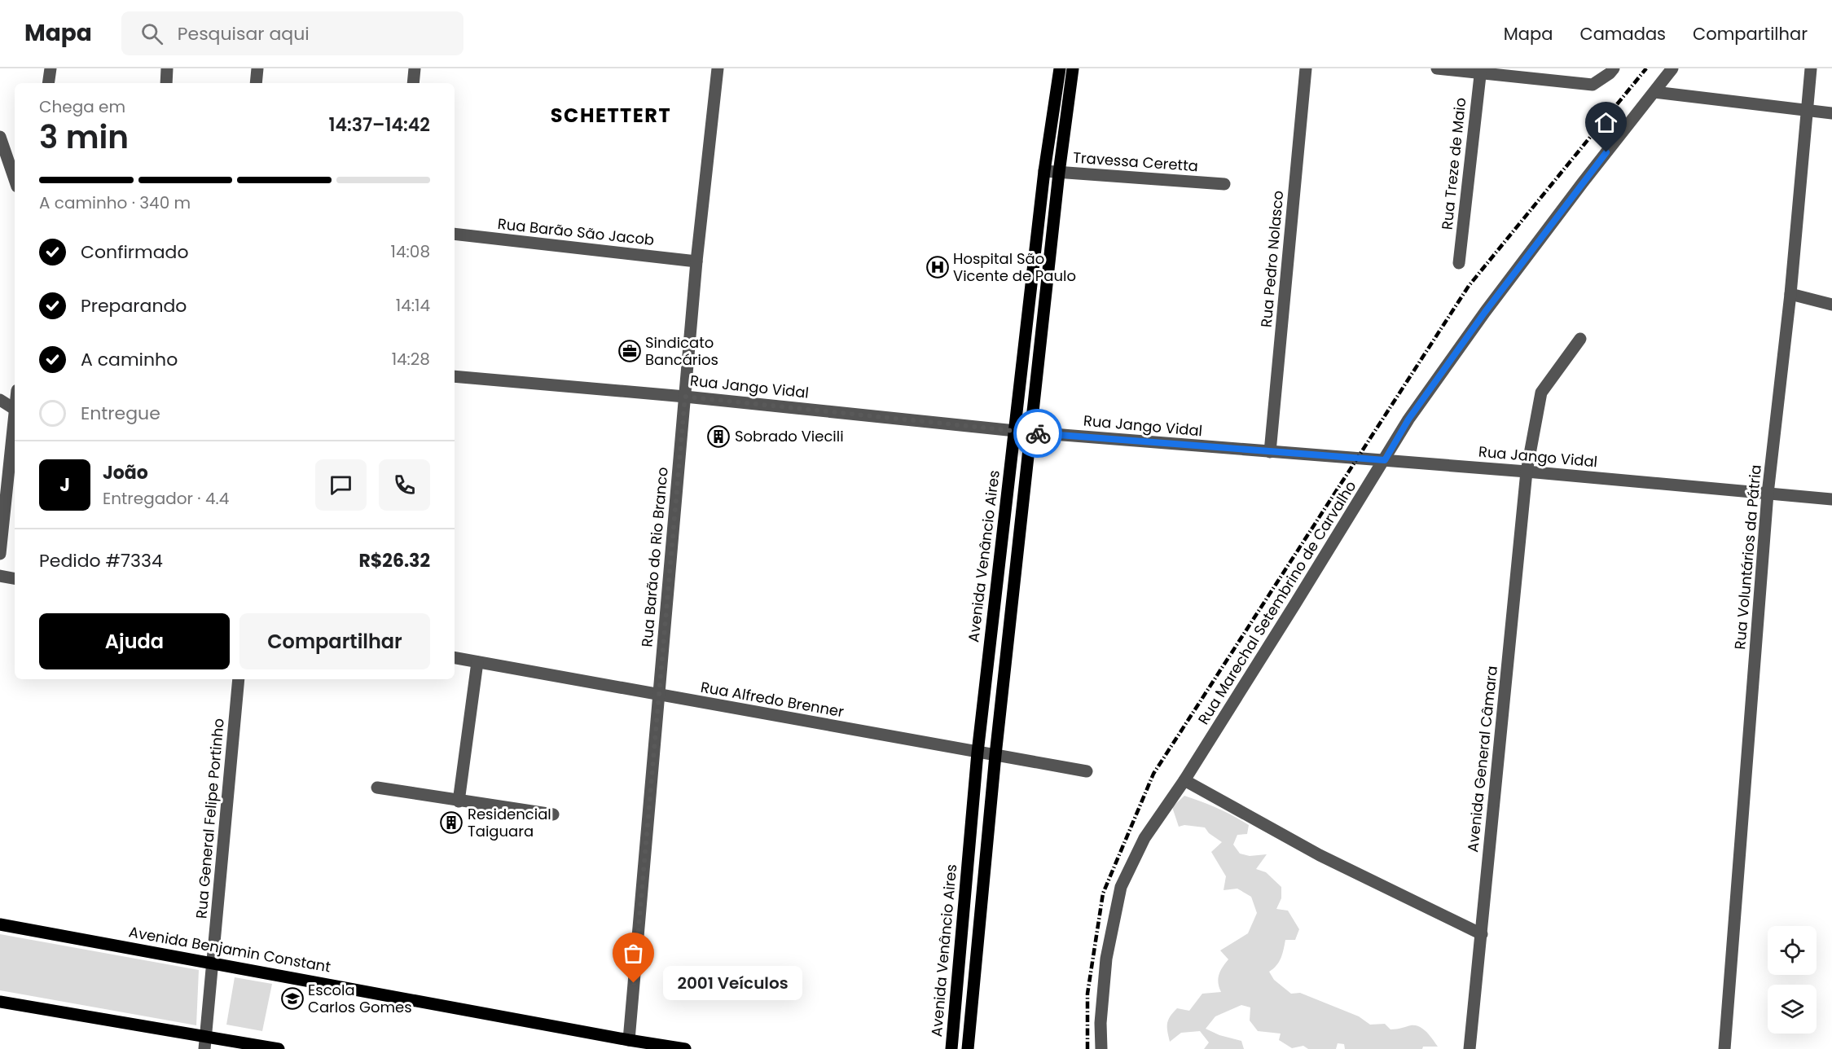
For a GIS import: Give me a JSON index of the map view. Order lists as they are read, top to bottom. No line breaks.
{"streets":{"main road":["Avenida Venâncio Aires","Avenida Benjamin Constant"],"street":["Travessa Ceretta","Rua Treze de Maio","Rua Barão São Jacob","Rua Pedro Nolasco","Rua Jango Vidal","Rua Barão do Rio Branco","Rua Voluntários da Pátria","Rua Marechal Setembrino de Carvalho","Rua Alfredo Brenner","Avenida General Câmara","Rua General Felipe Portinho"]},"crossings":[["Travessa Ceretta","Avenida Venâncio Aires"],["Rua Barão São Jacob","Rua Barão do Rio Branco"],["Rua Pedro Nolasco","Rua Jango Vidal"],["Rua Jango Vidal","Avenida Venâncio Aires"],["Rua Jango Vidal","Rua Barão do Rio Branco"],["Rua Jango Vidal","Rua Voluntários da Pátria"],["Rua Jango Vidal","Rua Marechal Setembrino de Carvalho"],["Rua Jango Vidal","Avenida General Câmara"],["Avenida Venâncio Aires","Rua Alfredo Brenner"],["Rua Barão do Rio Branco","Rua Alfredo Brenner"],["Rua Barão do Rio Branco","Avenida Benjamin Constant"],["Rua General Felipe Portinho","Avenida Benjamin Constant"]],"districts":["SCHETTERT"],"places":{"hospital":["Hospital São Vicente de Paulo"],"office":["Sindicato Bancários"],"building":["Sobrado Viecili","Residencial Taiguara"],"other":["2001 Veículos"],"school or university":["Escola Carlos Gomes"]},"page":{"header":"Mapa","search":"Pesquisar aqui","nav":["Mapa","Camadas","Compartilhar"],"heading":["3 min","Chega em","14:37–14:42"],"panel":["João","Entregador · 4.4","Pedido #7334","R$26.32"],"bar":"A caminho · 340 m","list":[["Confirmado","14:08"],["Preparando","14:14"],["A caminho","14:28"],"Entregue"],"round":"J","buttons":["Ajuda","Compartilhar"],"bubble":"2001 Veículos"}}
